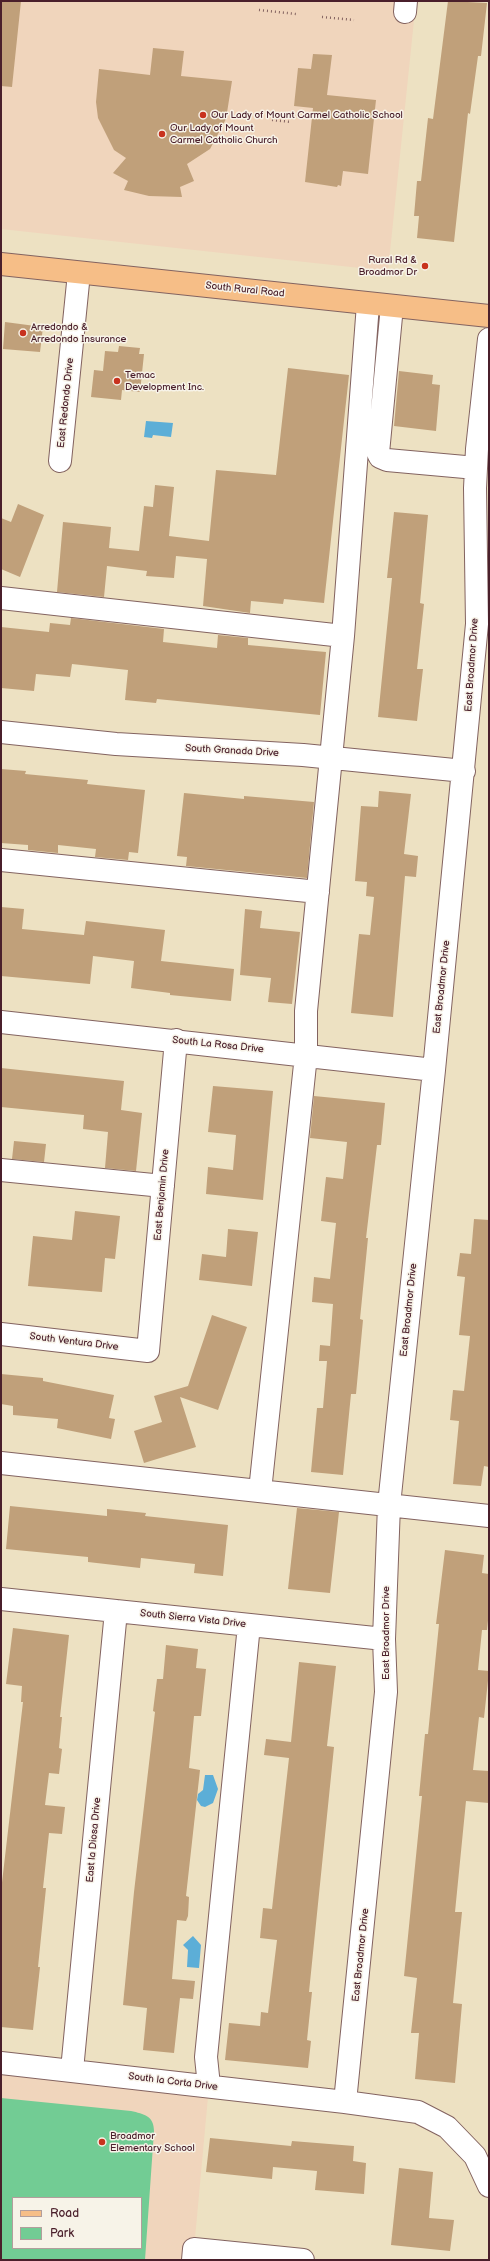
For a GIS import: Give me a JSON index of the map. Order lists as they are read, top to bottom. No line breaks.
{"streets":{"main road":["South Rural Road"],"street":["East Redondo Drive","East Broadmor Drive","South Granada Drive","South La Rosa Drive","East Benjamin Drive","South Ventura Drive","South Sierra Vista Drive","East la Diosa Drive","South la Corta Drive"]},"crossings":[["South Rural Road","East Redondo Drive"],["East Broadmor Drive","South Granada Drive"],["East Broadmor Drive","South La Rosa Drive"],["East Broadmor Drive","South Sierra Vista Drive"],["East Broadmor Drive","South la Corta Drive"],["South La Rosa Drive","East Benjamin Drive"],["East Benjamin Drive","South Ventura Drive"],["South Sierra Vista Drive","East la Diosa Drive"],["East la Diosa Drive","South la Corta Drive"]],"places":["Our Lady of Mount Carmel Catholic School","Our Lady of Mount Carmel Catholic Church","Rural Rd & Broadmor Dr","Arredondo & Arredondo Insurance","Temac Development Inc.","Broadmor Elementary School"],"legend":["Road","Park"]}
